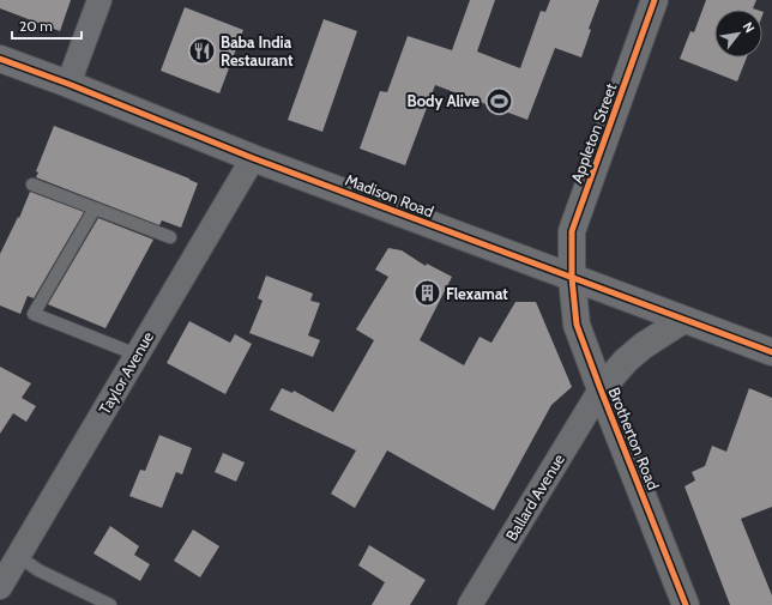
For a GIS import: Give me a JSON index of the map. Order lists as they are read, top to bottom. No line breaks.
{"streets":{"main road":["Appleton Street","Madison Road","Brotherton Road"],"street":["Taylor Avenue","Ballard Avenue"]},"crossings":[["Appleton Street","Madison Road"],["Appleton Street","Brotherton Road"],["Madison Road","Taylor Avenue"],["Madison Road","Brotherton Road"],["Brotherton Road","Ballard Avenue"]],"places":{"restaurant":["Baba India Restaurant"],"sports":["Body Alive"],"building":["Flexamat"]},"scale_bar":"20 m","north":"top right"}
